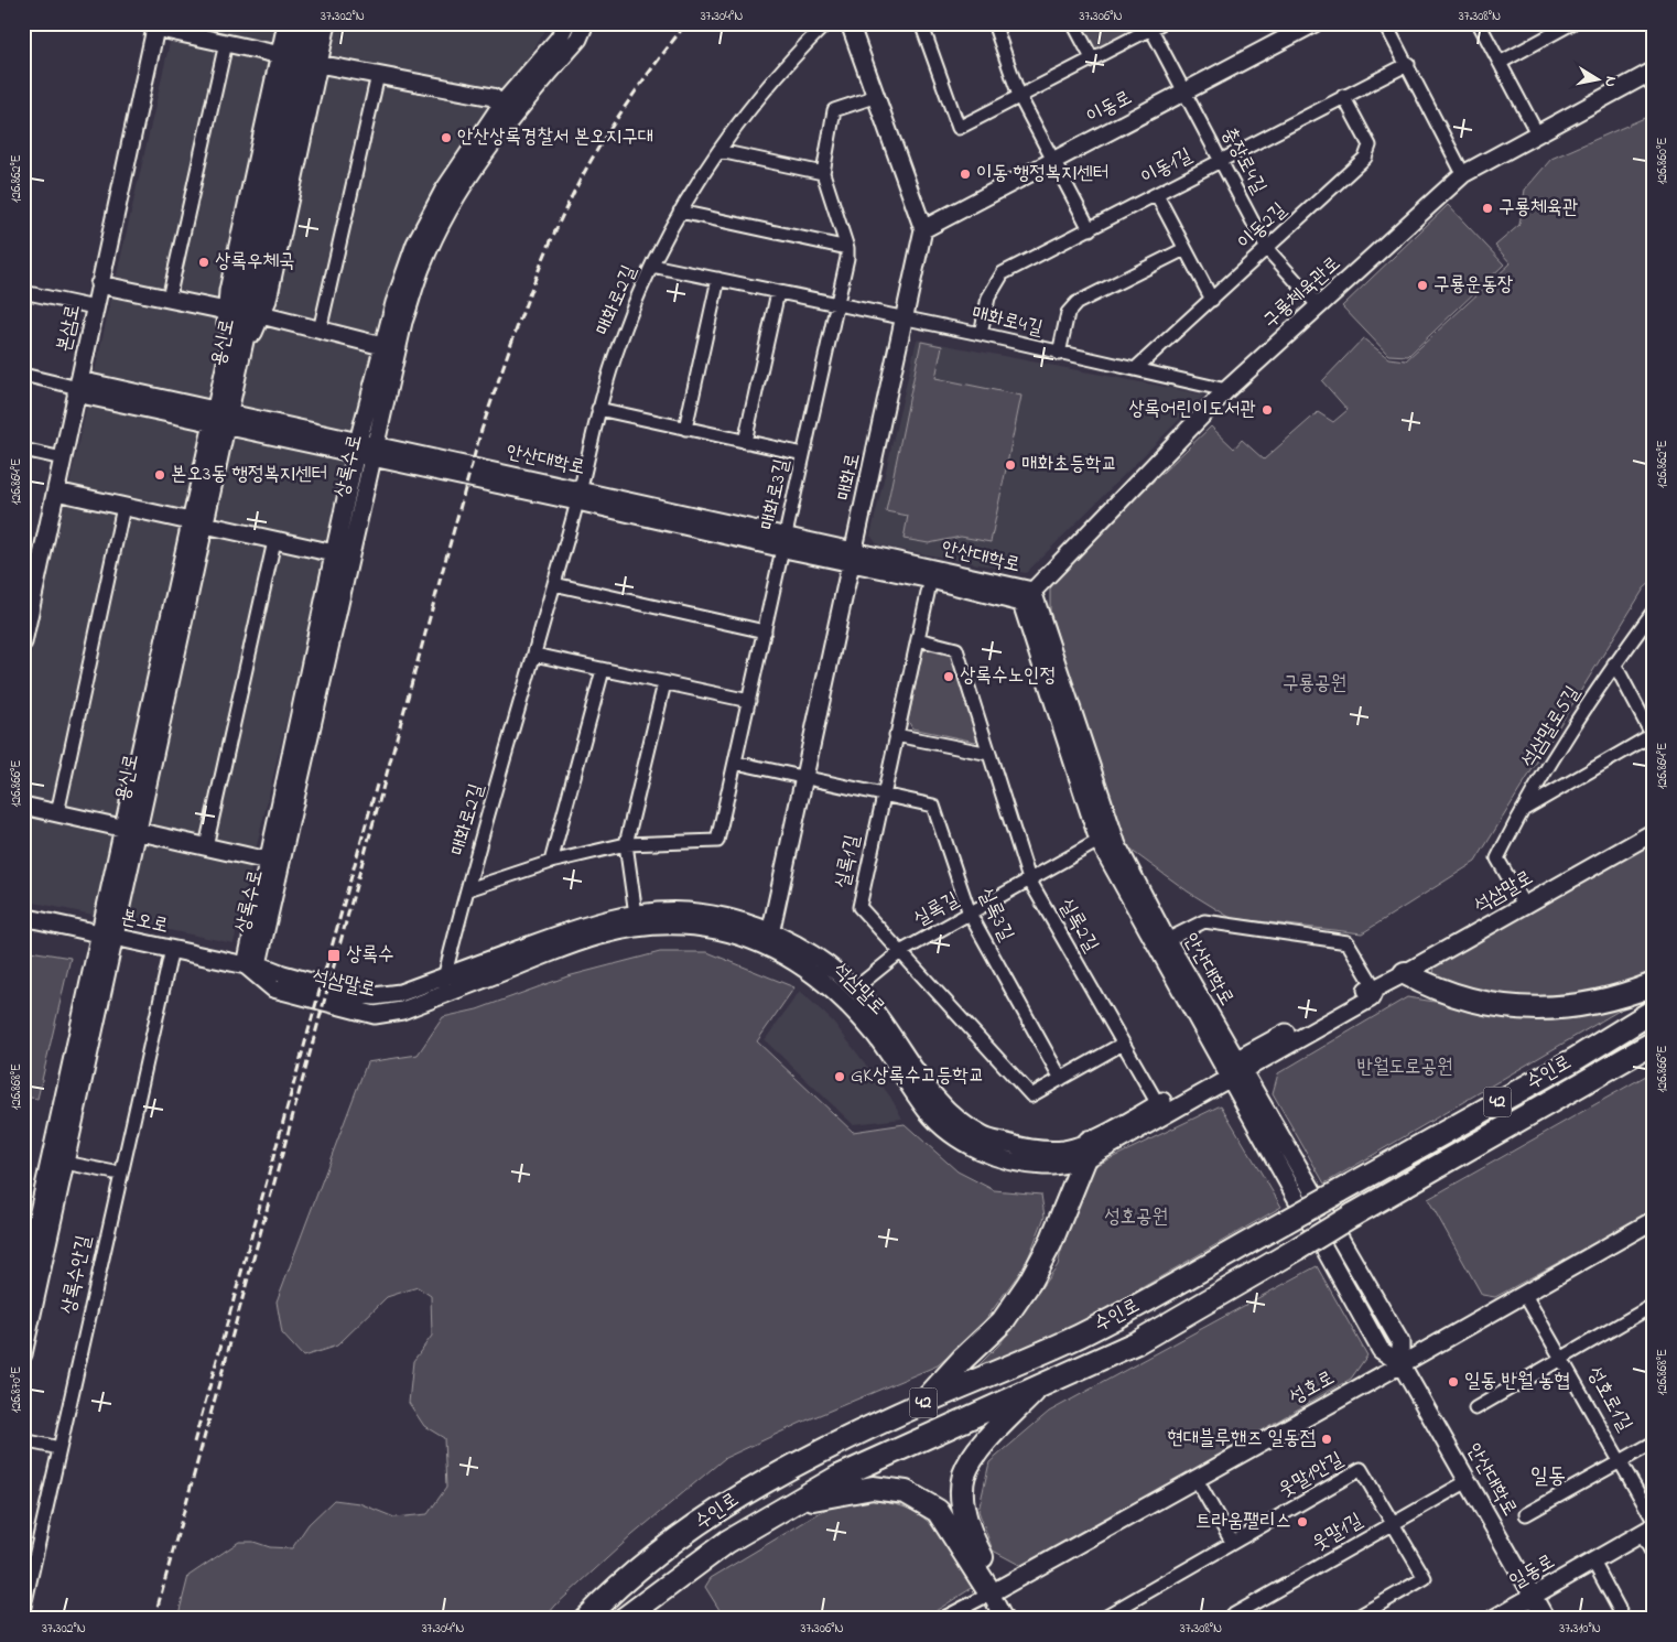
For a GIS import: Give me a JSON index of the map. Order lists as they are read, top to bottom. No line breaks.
{"streets":{"highway":["수인로","42"],"street":["이동로","충장로4길","이동1길","이동2길","구룡체육관로","매화로2길","매화로4길","본삼로","용신로","안산대학로","상록수로","매화로","매화로3길","석삼말로5길","실록1길","석삼말로","실록길","실록3길","본오로","실록2길","상록수안길","성호로","성호로1길","웃말1안길","웃말1길","일동로"]},"crossings":[["이동로","충장로4길"],["이동로","매화로"],["충장로4길","이동1길"],["충장로4길","이동2길"],["충장로4길","구룡체육관로"],["이동1길","이동2길"],["이동1길","매화로4길"],["이동2길","매화로4길"],["구룡체육관로","매화로4길"],["구룡체육관로","안산대학로"],["매화로2길","매화로4길"],["매화로2길","안산대학로"],["매화로2길","매화로3길"],["매화로2길","석삼말로"],["매화로4길","매화로"],["매화로4길","매화로3길"],["본삼로","안산대학로"],["용신로","안산대학로"],["용신로","본오로"],["안산대학로","상록수로"],["안산대학로","매화로"],["안산대학로","매화로3길"],["안산대학로","실록1길"],["안산대학로","석삼말로"],["안산대학로","실록길"],["안산대학로","성호로"],["안산대학로","웃말1길"],["안산대학로","일동로"],["상록수로","석삼말로"],["상록수로","본오로"],["매화로","석삼말로"],["석삼말로5길","석삼말로"],["실록1길","실록길"],["실록1길","실록3길"],["실록1길","실록2길"],["석삼말로","실록길"],["석삼말로","본오로"],["석삼말로","실록2길"],["실록길","실록3길"],["실록길","실록2길"],["본오로","상록수안길"],["성호로","성호로1길"],["웃말1안길","웃말1길"]],"districts":["일동"],"parks":["구룡공원","반월도로공원","성호공원"],"places":{"other":["안산상록경찰서 본오지구대","이동 행정복지센터","구룡체육관","상록우체국","구룡운동장","상록어린이도서관","매화초등학교","본오3동 행정복지센터","상록수노인정","GK상록수고등학교","일동 반월 농협","현대블루핸즈 일동점","트라움팰리스"],"transit":["상록수"]},"north":"right","coordinates":["37.302°N","37.304°N","37.306°N","37.308°N","126.860°E","126.862°E","126.864°E","126.866°E","126.868°E","126.870°E","37.310°N"]}
